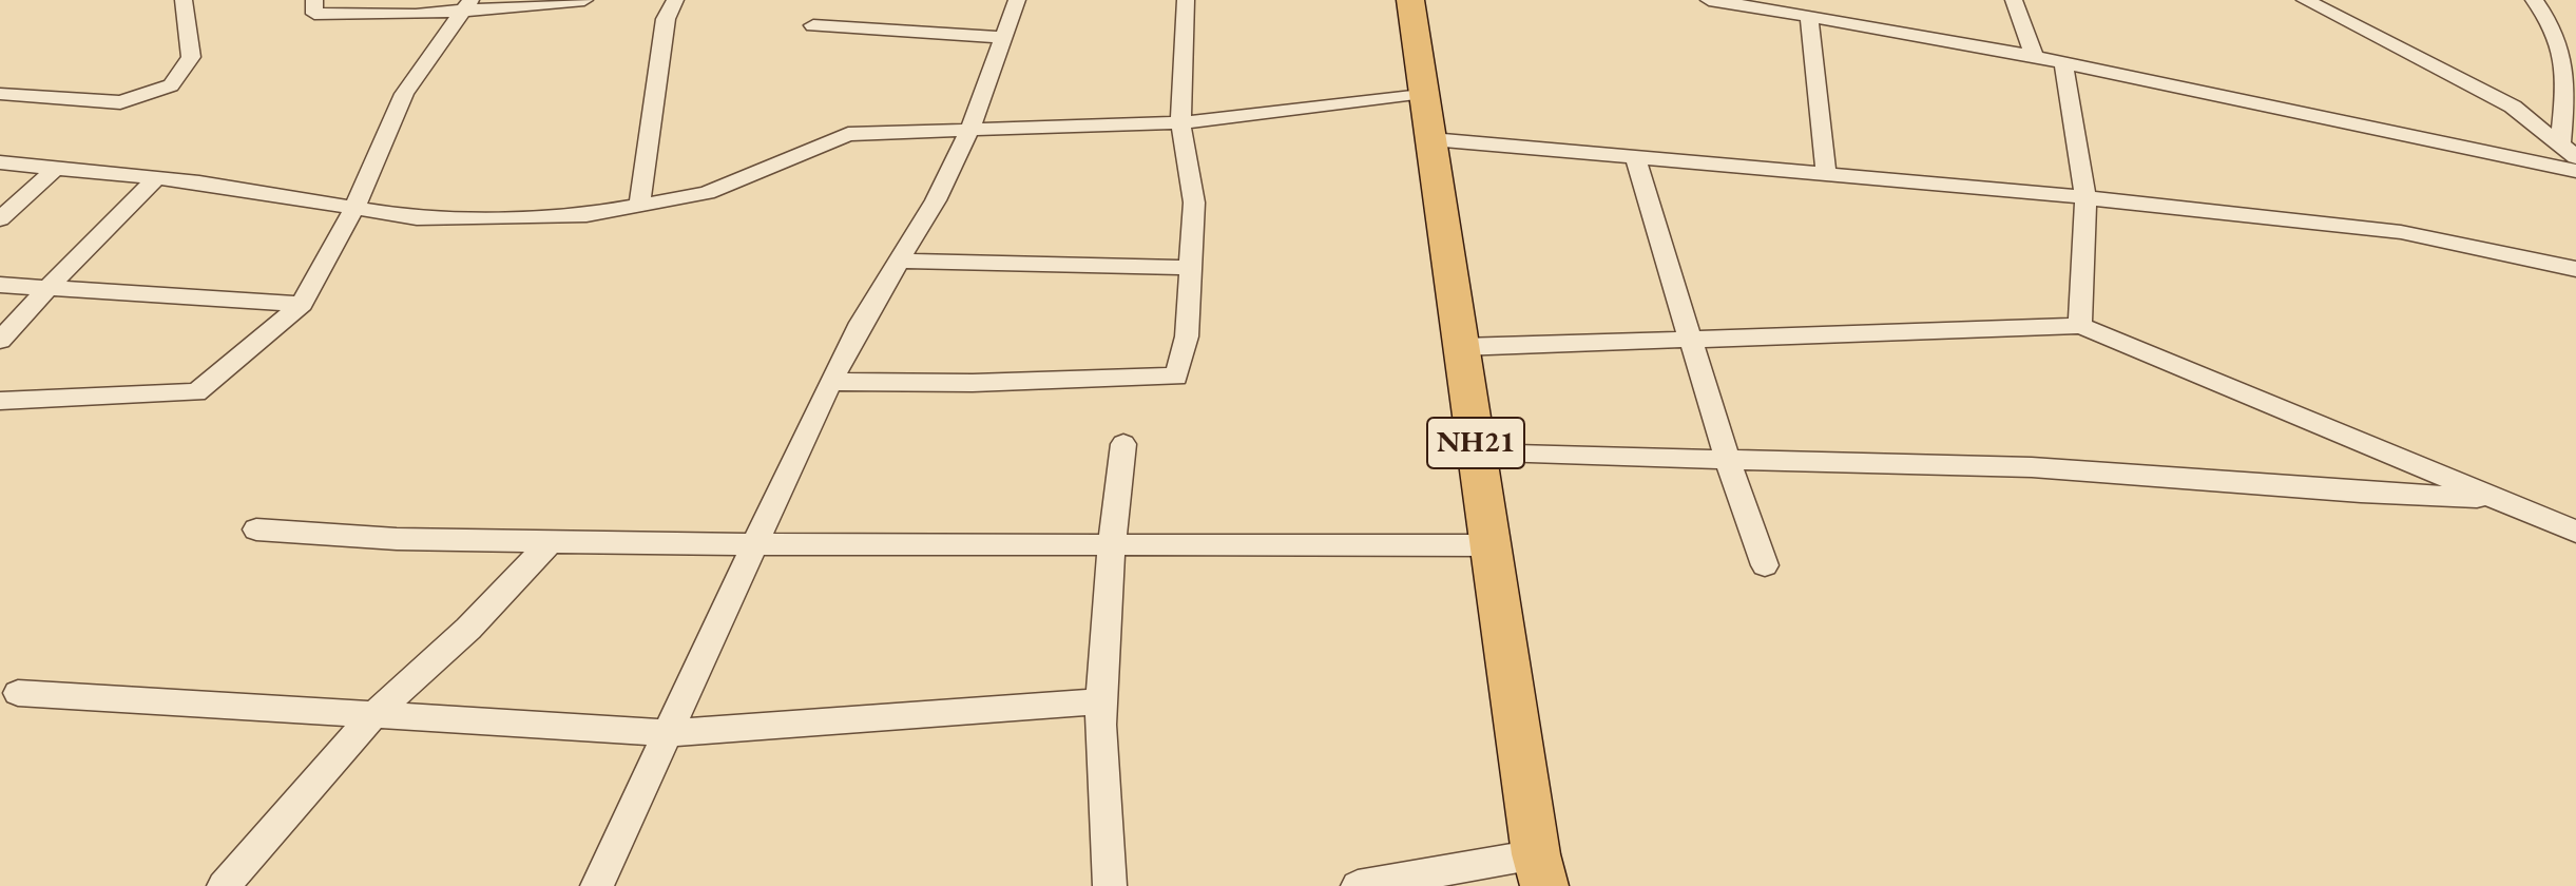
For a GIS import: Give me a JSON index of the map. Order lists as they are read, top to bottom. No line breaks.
{"streets":{"highway":["NH21"]}}
